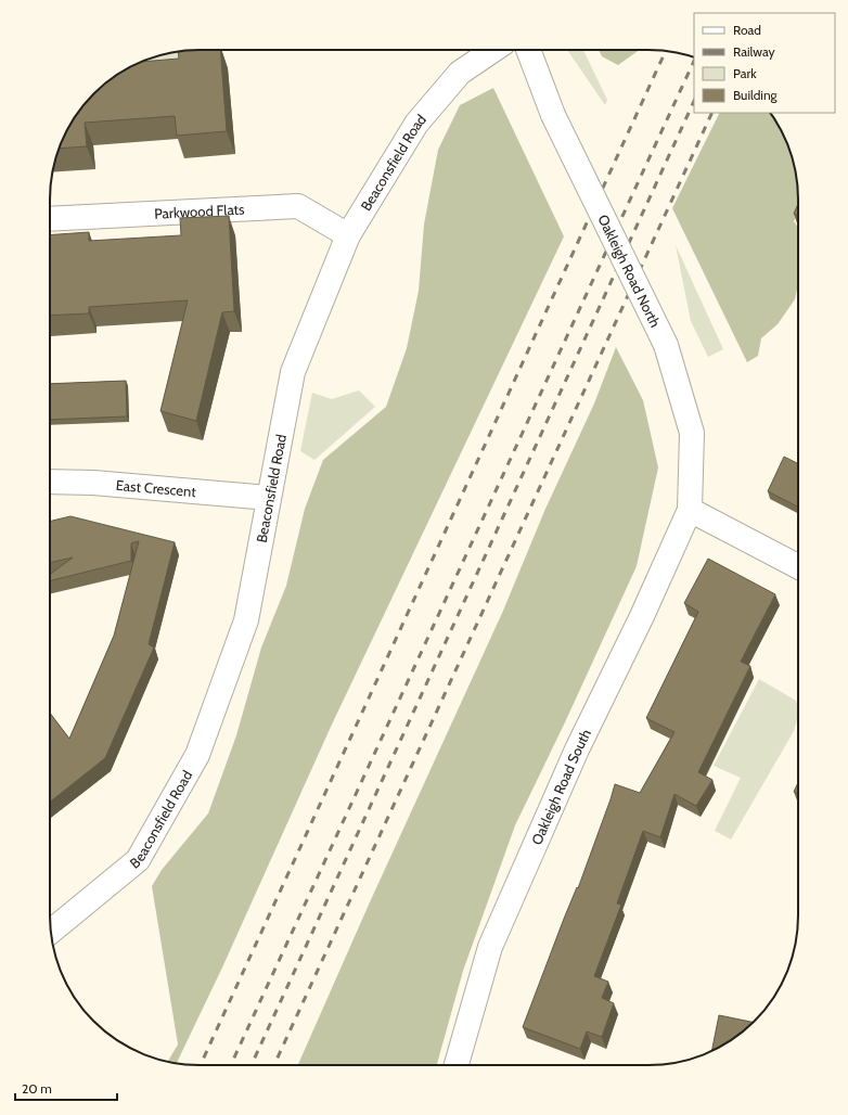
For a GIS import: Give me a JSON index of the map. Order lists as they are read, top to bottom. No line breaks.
{"streets":{"street":["Beaconsfield Road","Parkwood Flats","Oakleigh Road North","East Crescent","Oakleigh Road South"]},"crossings":[["Beaconsfield Road","Parkwood Flats"],["Beaconsfield Road","East Crescent"],["Oakleigh Road North","Oakleigh Road South"]],"legend":["Road","Railway","Park","Building"],"scale_bar":"20 m"}
